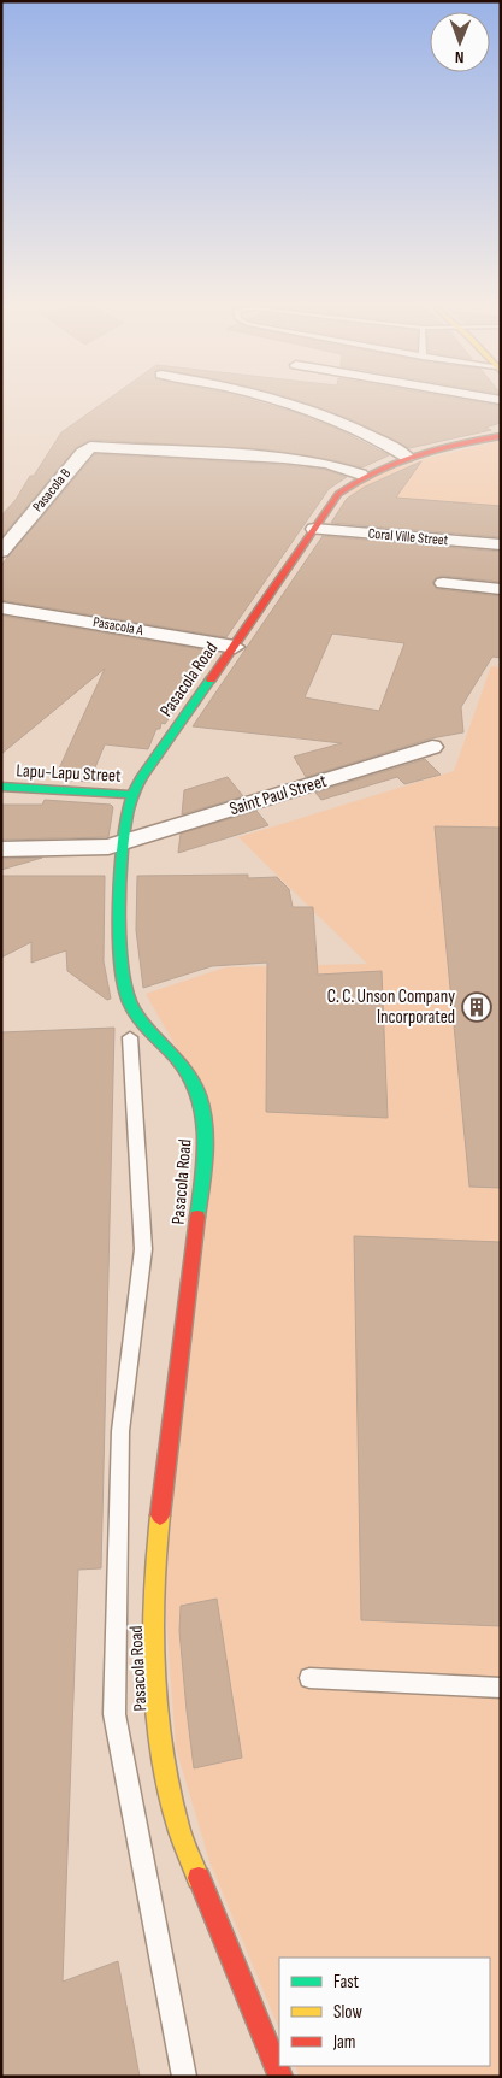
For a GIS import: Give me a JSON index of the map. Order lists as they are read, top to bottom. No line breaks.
{"streets":{"street":["Pasacola B","Coral Ville Street","Pasacola A","Pasacola Road","Lapu-Lapu Street","Saint Paul Street"]},"crossings":[["Pasacola B","Pasacola Road"],["Coral Ville Street","Pasacola Road"],["Pasacola A","Pasacola Road"],["Pasacola Road","Lapu-Lapu Street"],["Pasacola Road","Saint Paul Street"]],"places":{"building":["C. C. Unson Company Incorporated"]},"legend":["Fast","Slow","Jam"],"north":"bottom"}
